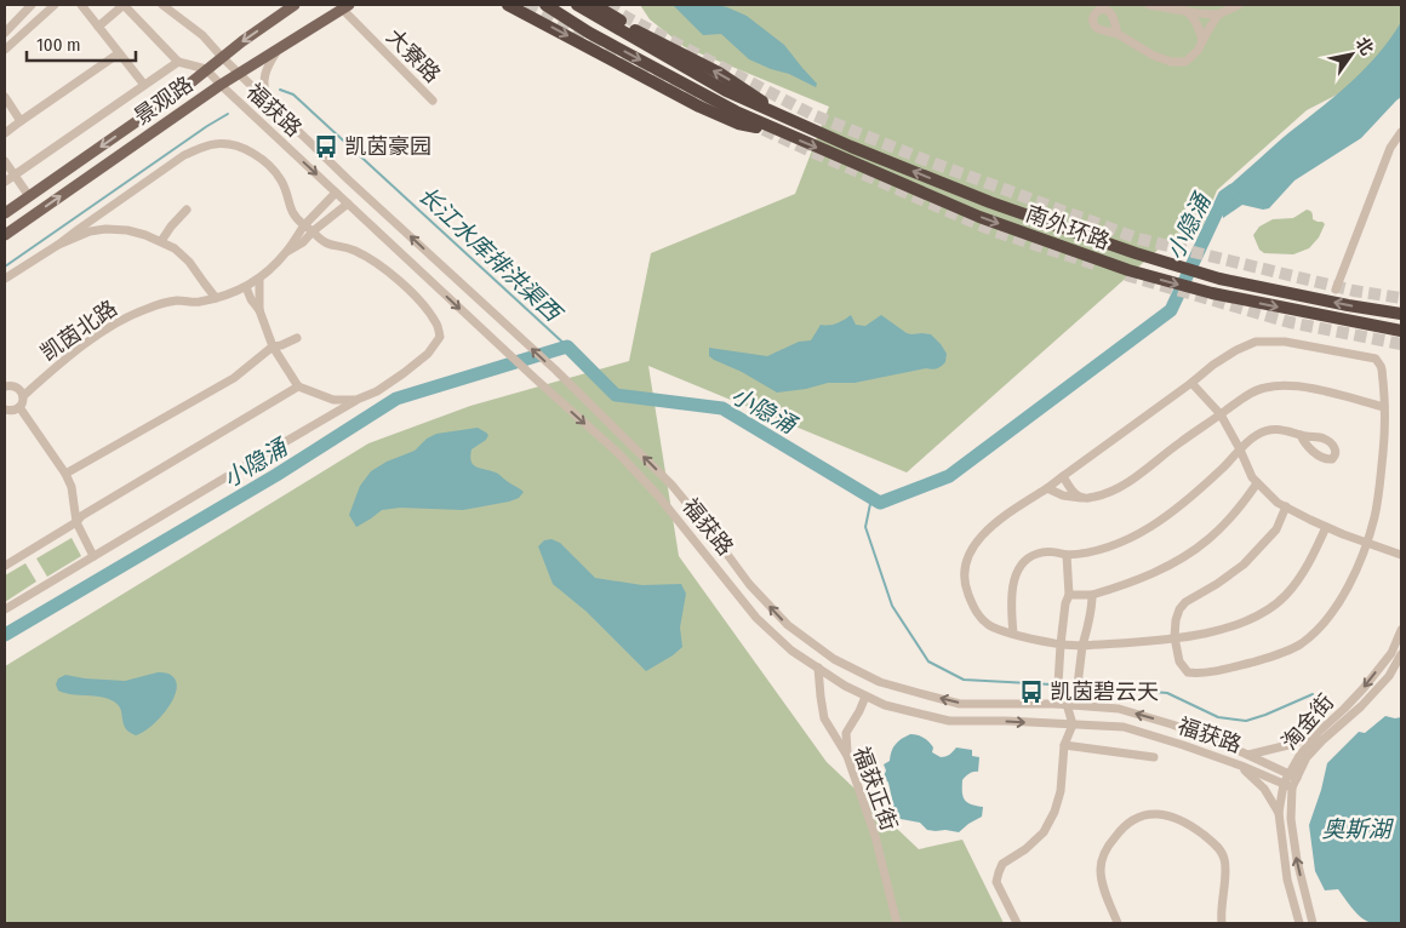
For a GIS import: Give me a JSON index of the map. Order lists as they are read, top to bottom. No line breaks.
{"streets":{"highway":["南外环路"],"main road":["景观路"],"street":["大寮路","福获路","凯茵北路","淘金街","福获正街"]},"crossings":[["大寮路","景观路"],["景观路","福获路"],["福获路","淘金街"],["福获路","福获正街"]],"water":["小隐涌","长江水库排洪渠西","奥斯湖"],"places":{"bus stop":["凯茵豪园","凯茵碧云天"]},"scale_bar":"100 m","north":"top right"}
